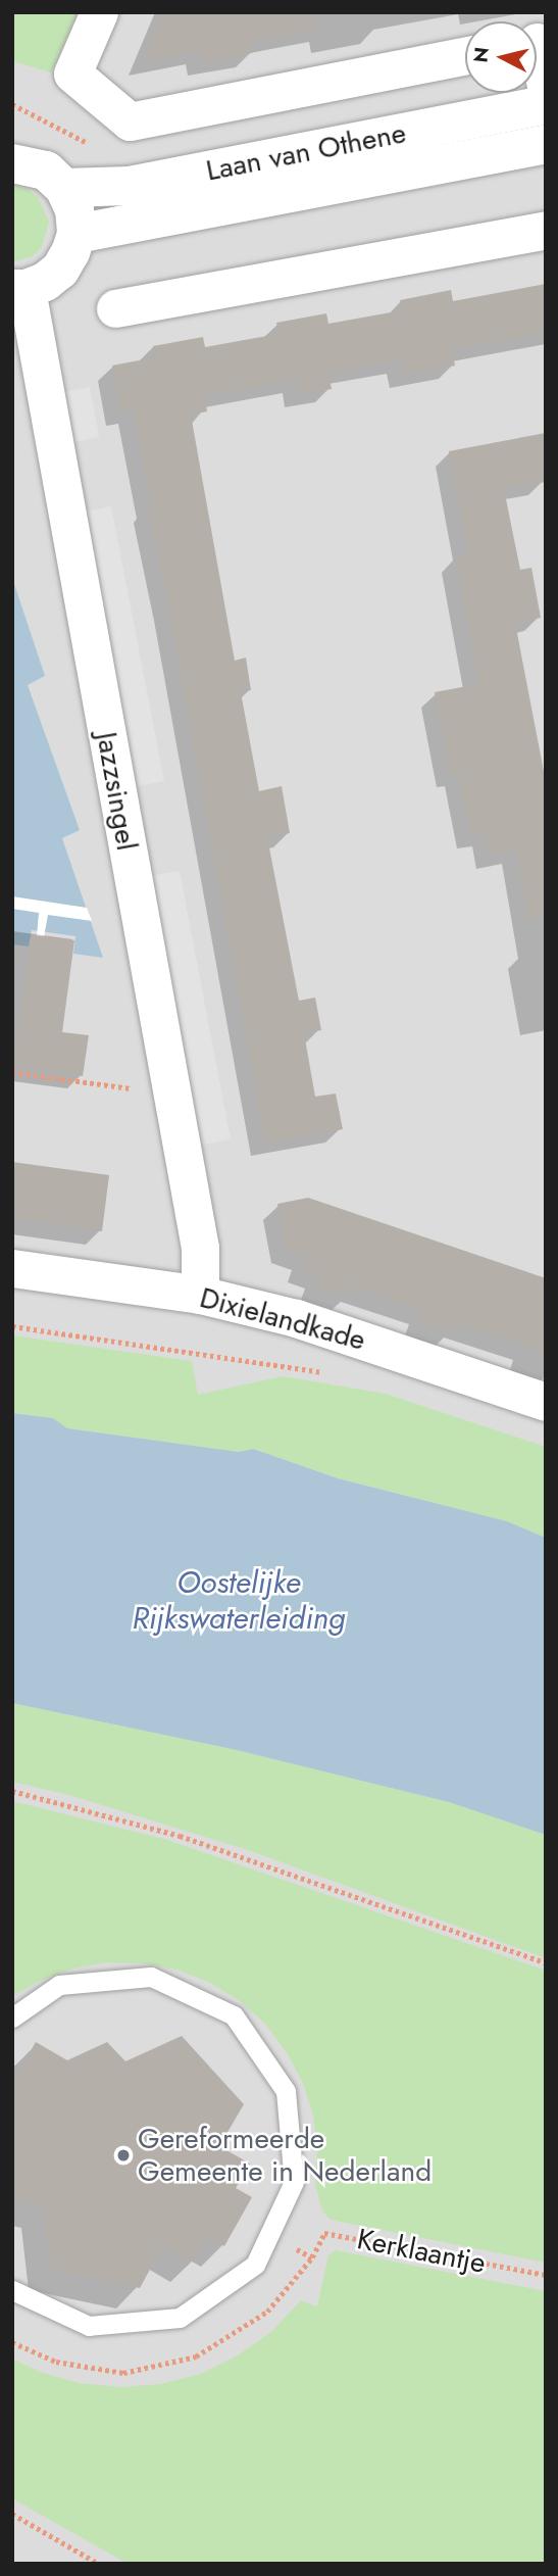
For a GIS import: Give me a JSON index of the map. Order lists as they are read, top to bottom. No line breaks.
{"streets":{"street":["Laan van Othene","Jazzsingel","Dixielandkade"],"path":["Kerklaantje"]},"crossings":[["Jazzsingel","Dixielandkade"]],"water":["Oostelijke Rijkswaterleiding"],"places":["Gereformeerde Gemeente in Nederland"],"north":"left"}
